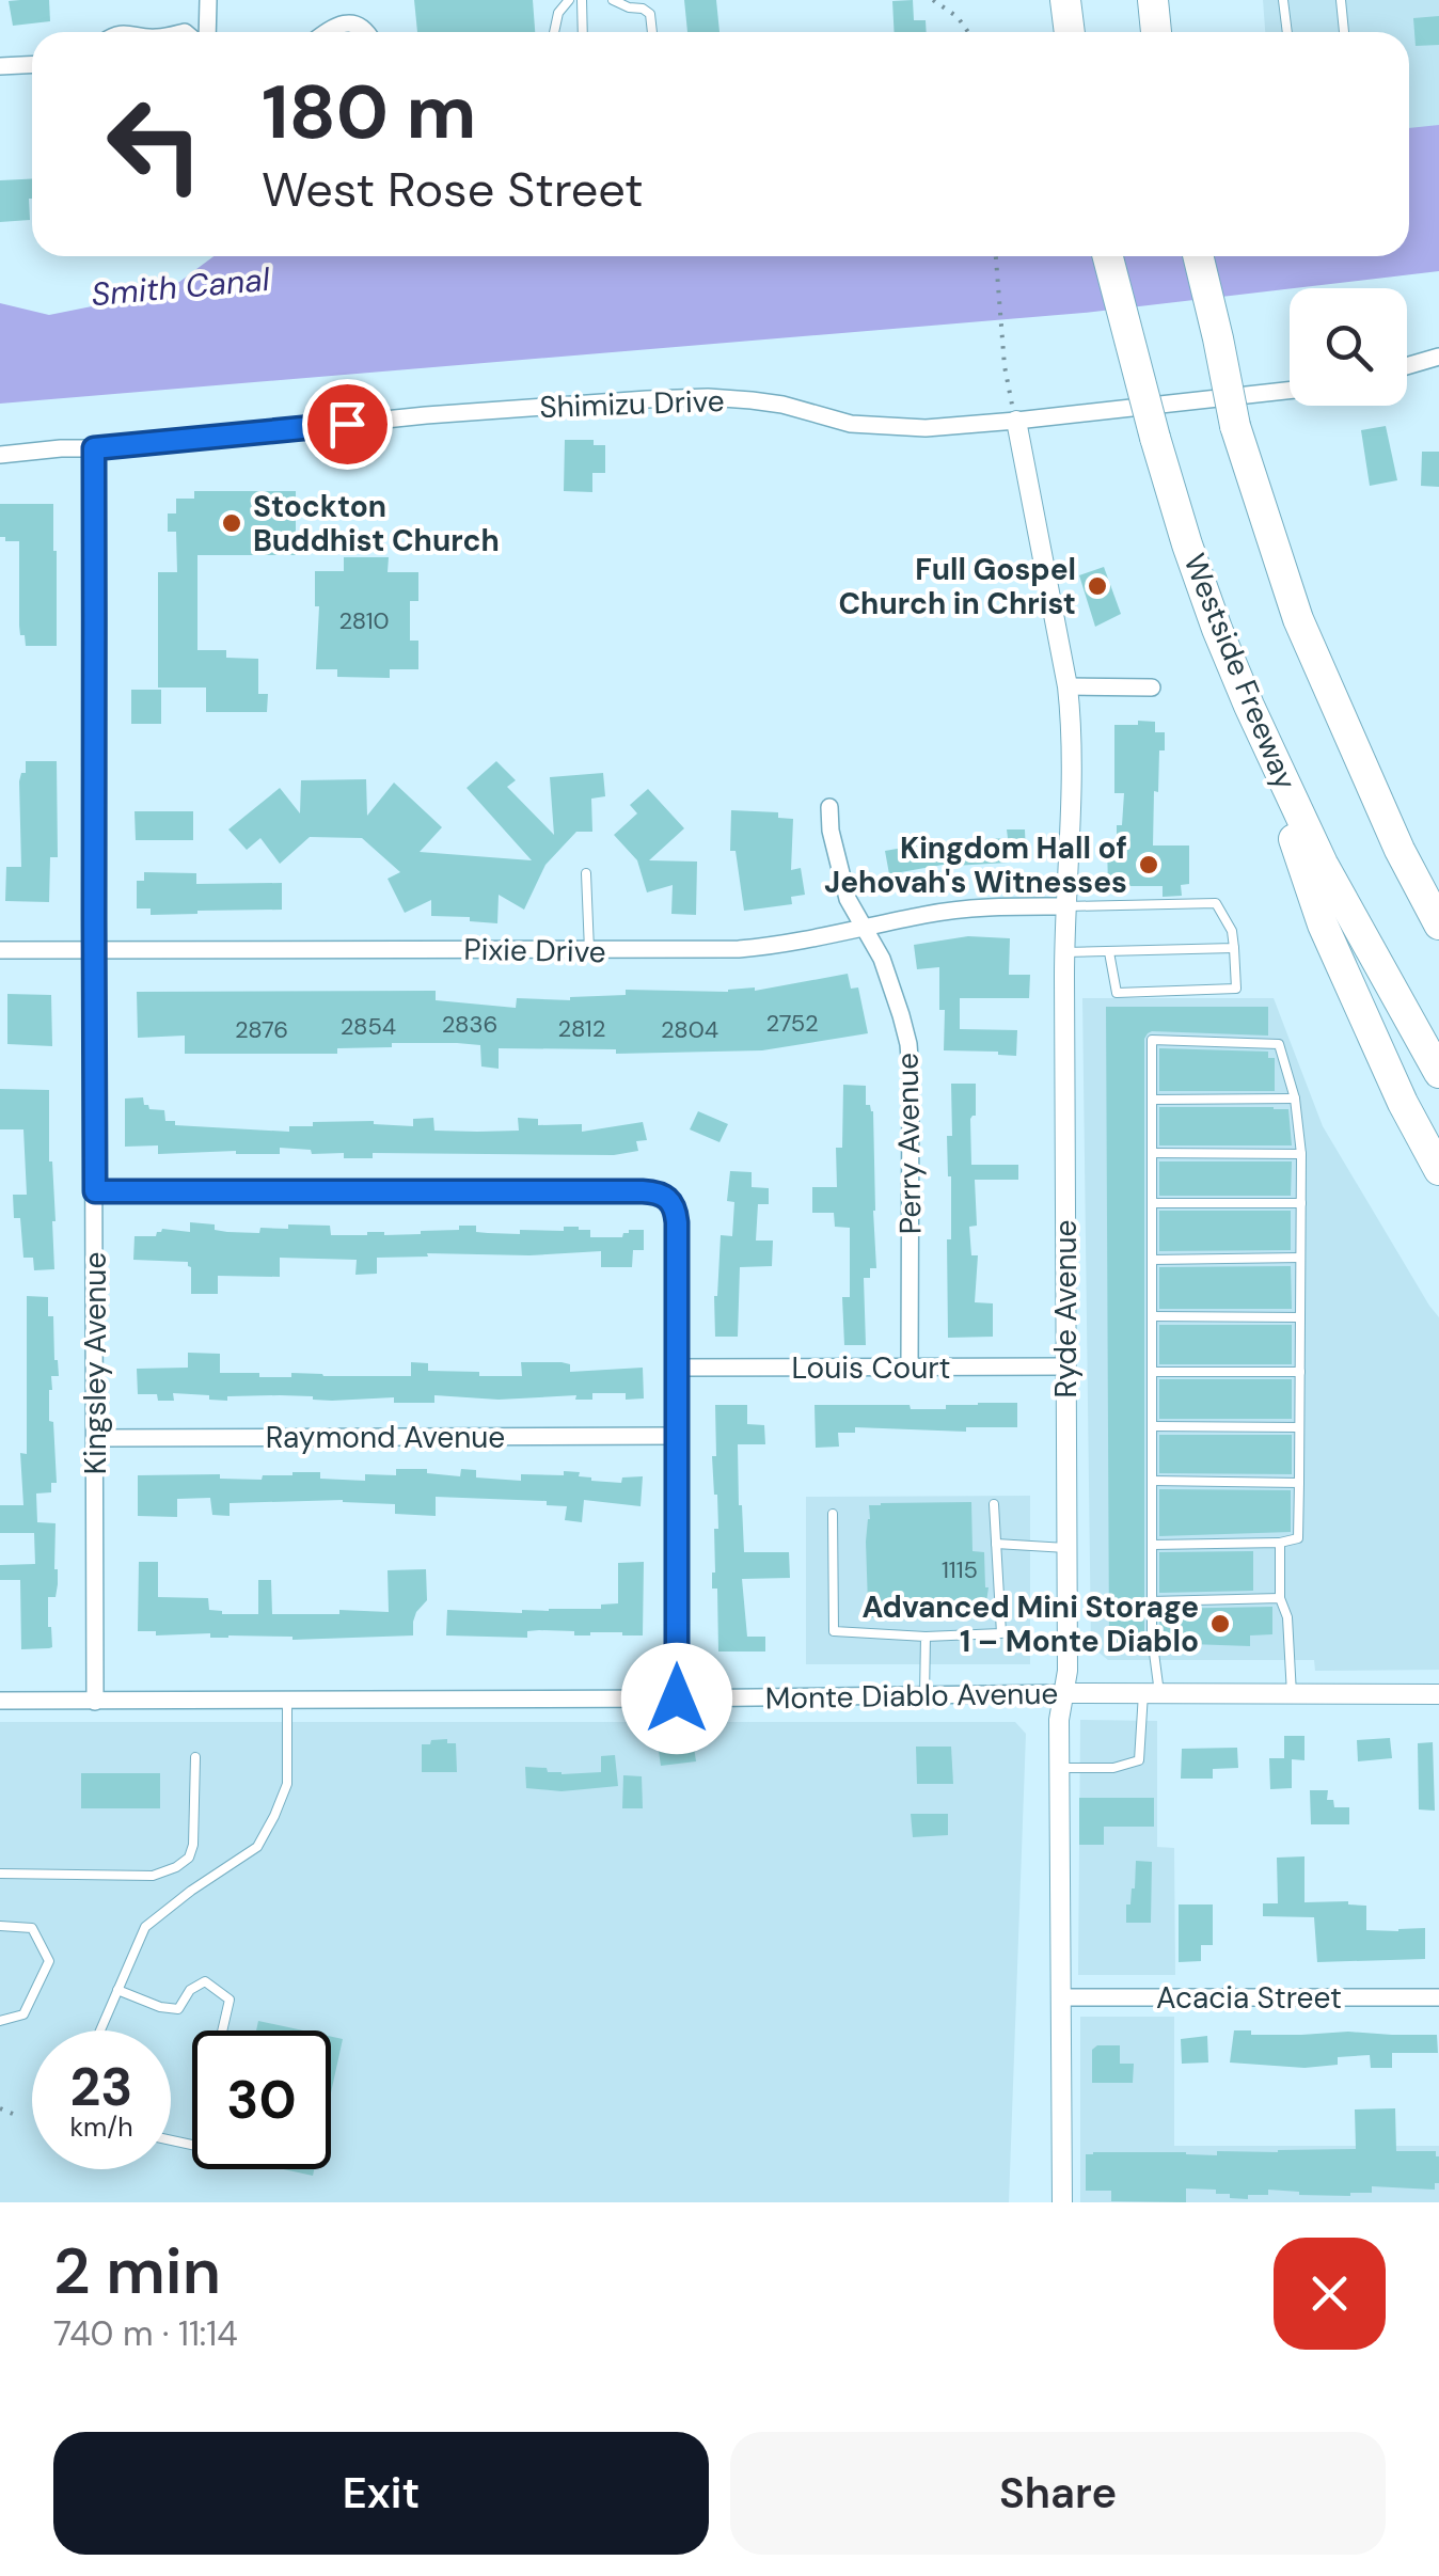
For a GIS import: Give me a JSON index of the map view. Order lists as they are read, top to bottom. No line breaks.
{"streets":{"highway":["Westside Freeway"],"street":["Shimizu Drive","Pixie Drive","Perry Avenue","Ryde Avenue","Kingsley Avenue","Louis Court","Raymond Avenue","Monte Diablo Avenue","Acacia Street"]},"crossings":[["Shimizu Drive","Ryde Avenue"],["Shimizu Drive","Kingsley Avenue"],["Pixie Drive","Perry Avenue"],["Pixie Drive","Ryde Avenue"],["Pixie Drive","Kingsley Avenue"],["Perry Avenue","Louis Court"],["Ryde Avenue","Louis Court"],["Ryde Avenue","Monte Diablo Avenue"],["Ryde Avenue","Acacia Street"],["Kingsley Avenue","Raymond Avenue"],["Kingsley Avenue","Monte Diablo Avenue"]],"water":["Smith Canal"],"places":["Stockton Buddhist Church","Full Gospel Church in Christ","Kingdom Hall of Jehovah's Witnesses","Advanced Mini Storage 1 – Monte Diablo"],"house_numbers":["2810","2752","2836","2854","2812","2876","2804","1115"],"page":{"turn":["180 m","West Rose Street"],"speed":"23 km/h","limit":"30","heading":["2 min","740 m · 11:14"],"buttons":["Exit","Share"]}}
